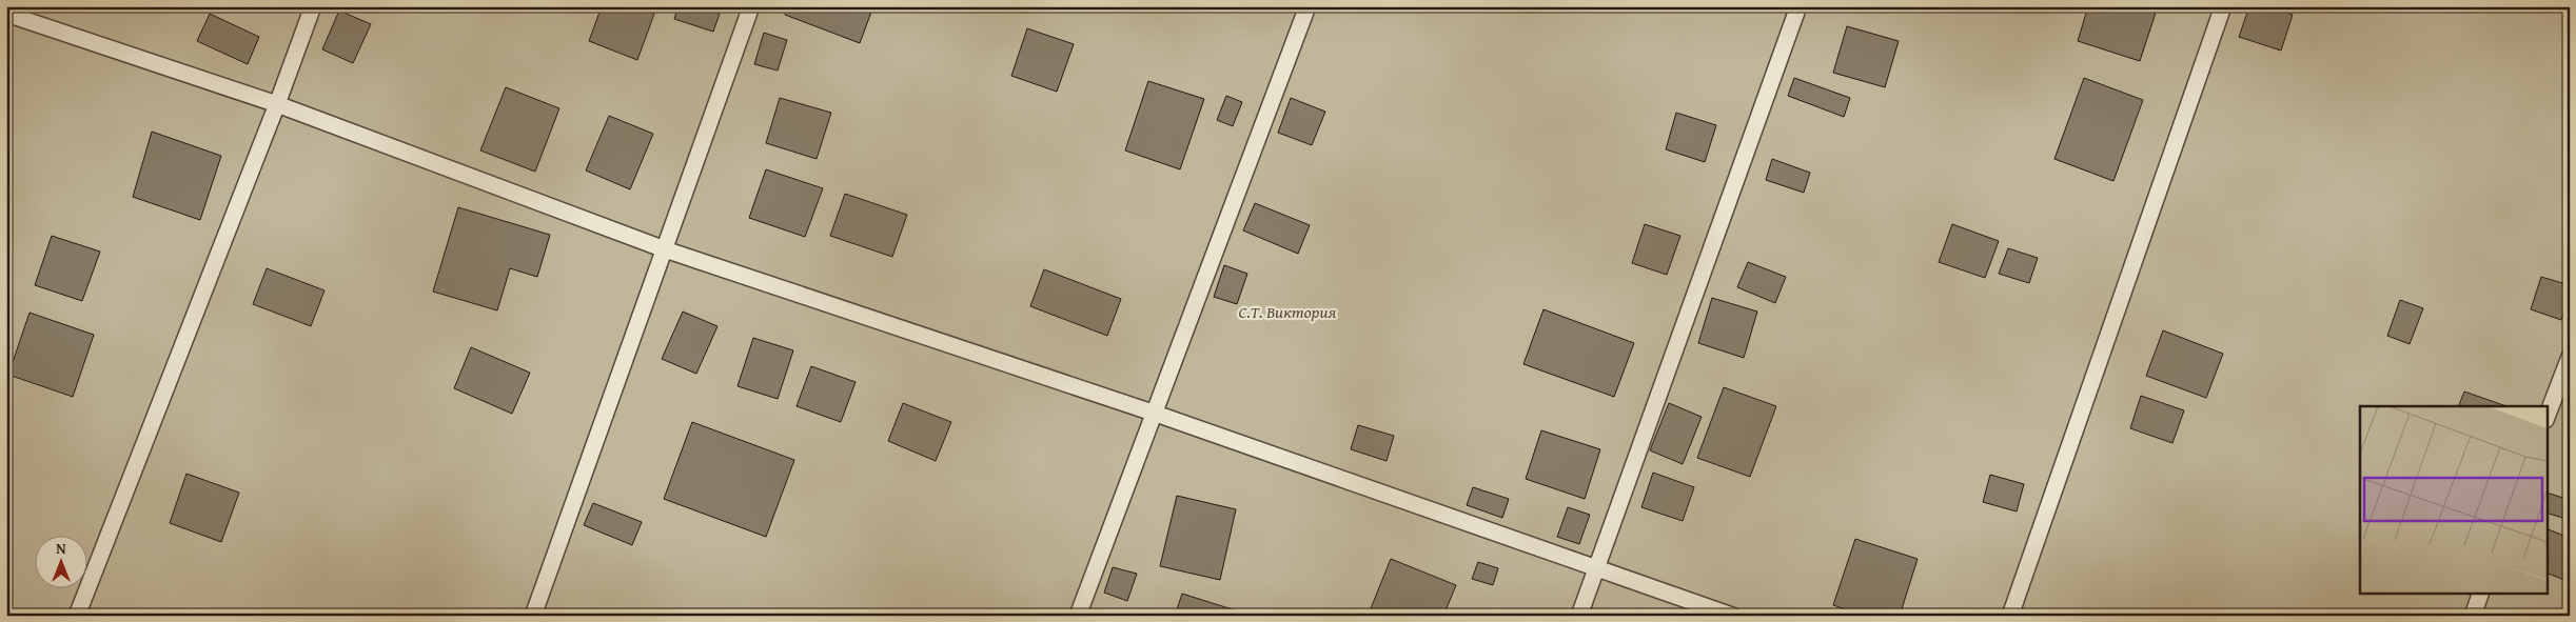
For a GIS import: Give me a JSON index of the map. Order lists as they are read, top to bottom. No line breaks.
{"parks":["С.Т. Виктория"],"north":"top"}
